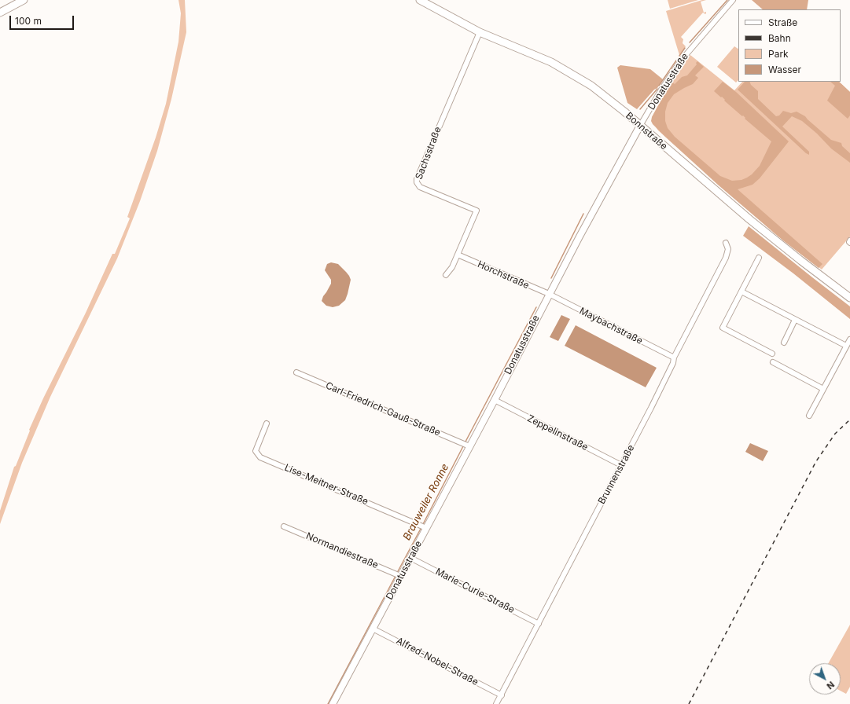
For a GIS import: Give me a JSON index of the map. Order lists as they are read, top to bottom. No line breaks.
{"streets":{"main road":["Bonnstraße"],"street":["Donatusstraße","Sachsstraße","Horchstraße","Maybachstraße","Carl-Friedrich-Gauß-Straße","Zeppelinstraße","Brunnenstraße","Lise-Meitner-Straße","Normandiestraße","Marie-Curie-Straße","Alfred-Nobel-Straße"]},"crossings":[["Donatusstraße","Bonnstraße"],["Donatusstraße","Horchstraße"],["Donatusstraße","Maybachstraße"],["Donatusstraße","Carl-Friedrich-Gauß-Straße"],["Donatusstraße","Zeppelinstraße"],["Donatusstraße","Lise-Meitner-Straße"],["Donatusstraße","Normandiestraße"],["Donatusstraße","Marie-Curie-Straße"],["Donatusstraße","Alfred-Nobel-Straße"],["Bonnstraße","Sachsstraße"],["Sachsstraße","Horchstraße"],["Horchstraße","Maybachstraße"],["Maybachstraße","Brunnenstraße"],["Zeppelinstraße","Brunnenstraße"],["Brunnenstraße","Marie-Curie-Straße"],["Brunnenstraße","Alfred-Nobel-Straße"]],"water":["Brauweiler Ronne"],"legend":["Straße","Bahn","Park","Wasser"],"scale_bar":"100 m","north":"bottom right"}
